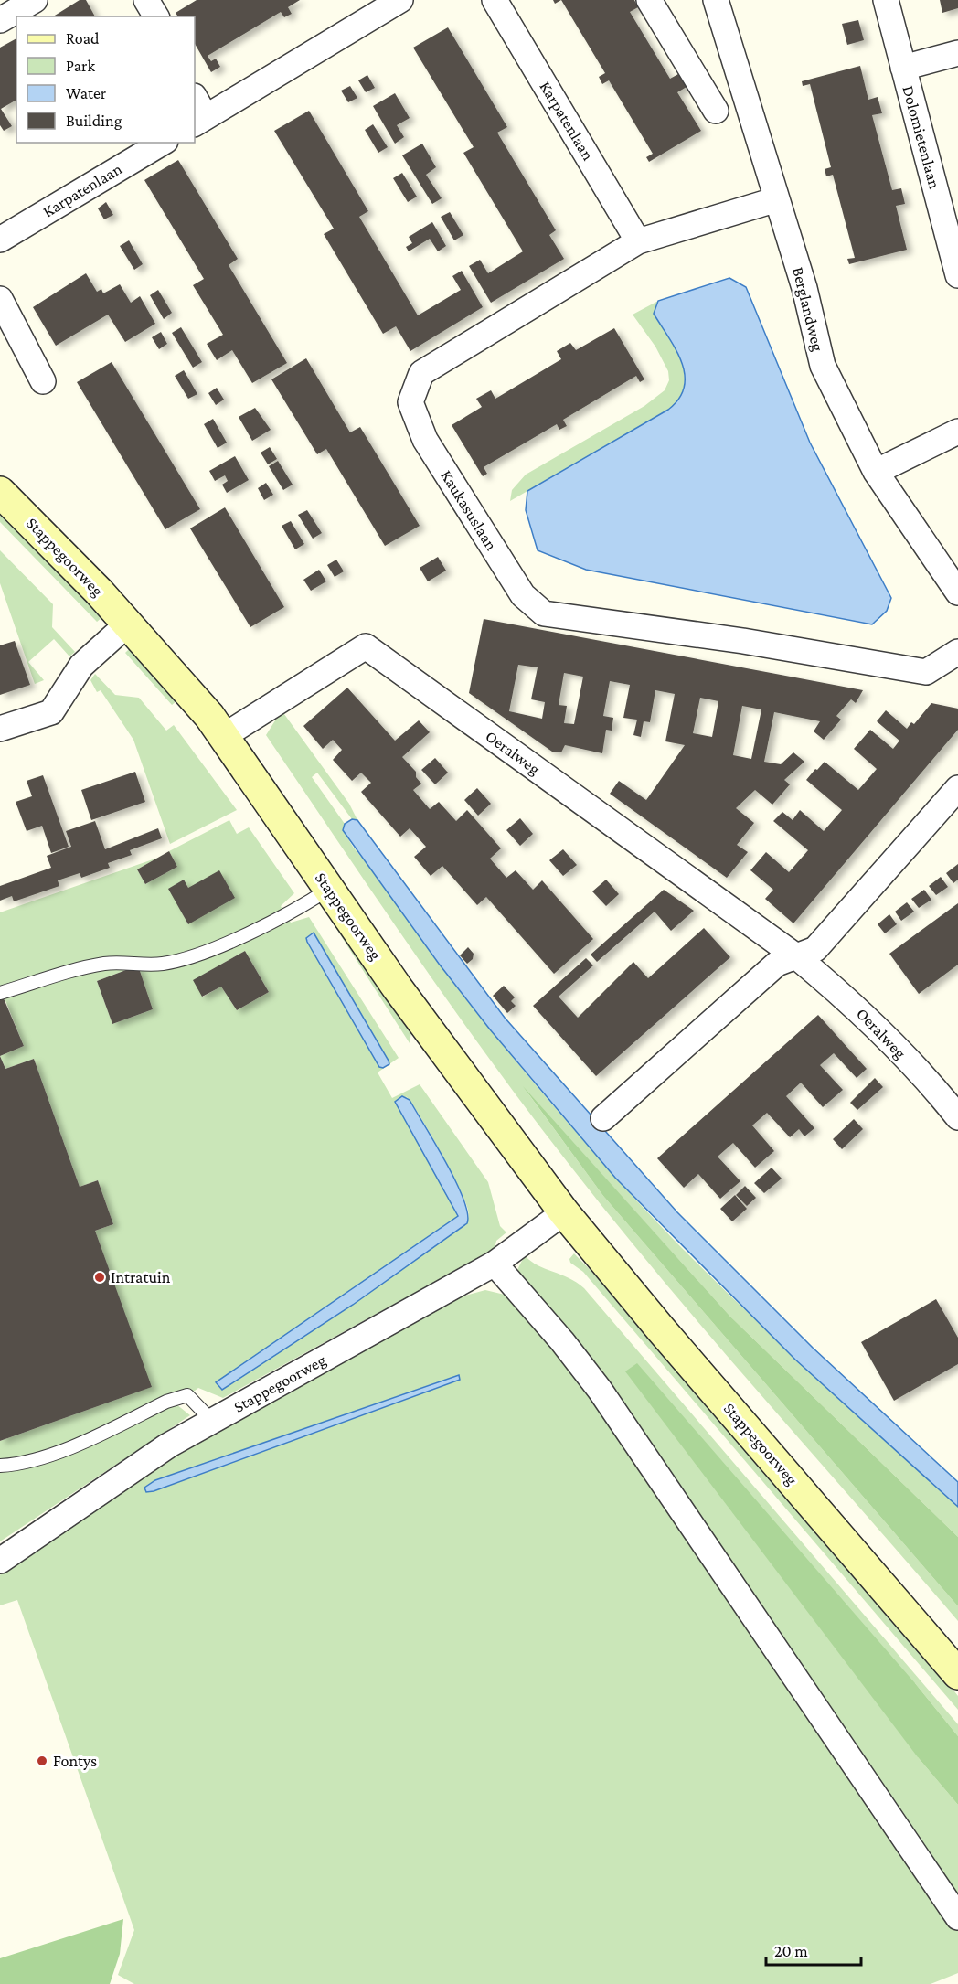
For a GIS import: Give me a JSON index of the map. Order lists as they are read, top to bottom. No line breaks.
{"streets":{"street":["Karpatenlaan","Dolomietenlaan","Berglandweg","Kaukasuslaan","Stappegoorweg","Oeralweg"]},"crossings":[["Karpatenlaan","Kaukasuslaan"],["Berglandweg","Kaukasuslaan"],["Stappegoorweg","Oeralweg"]],"places":["Intratuin","Fontys"],"legend":["Road","Park","Water","Building"],"scale_bar":"20 m"}
